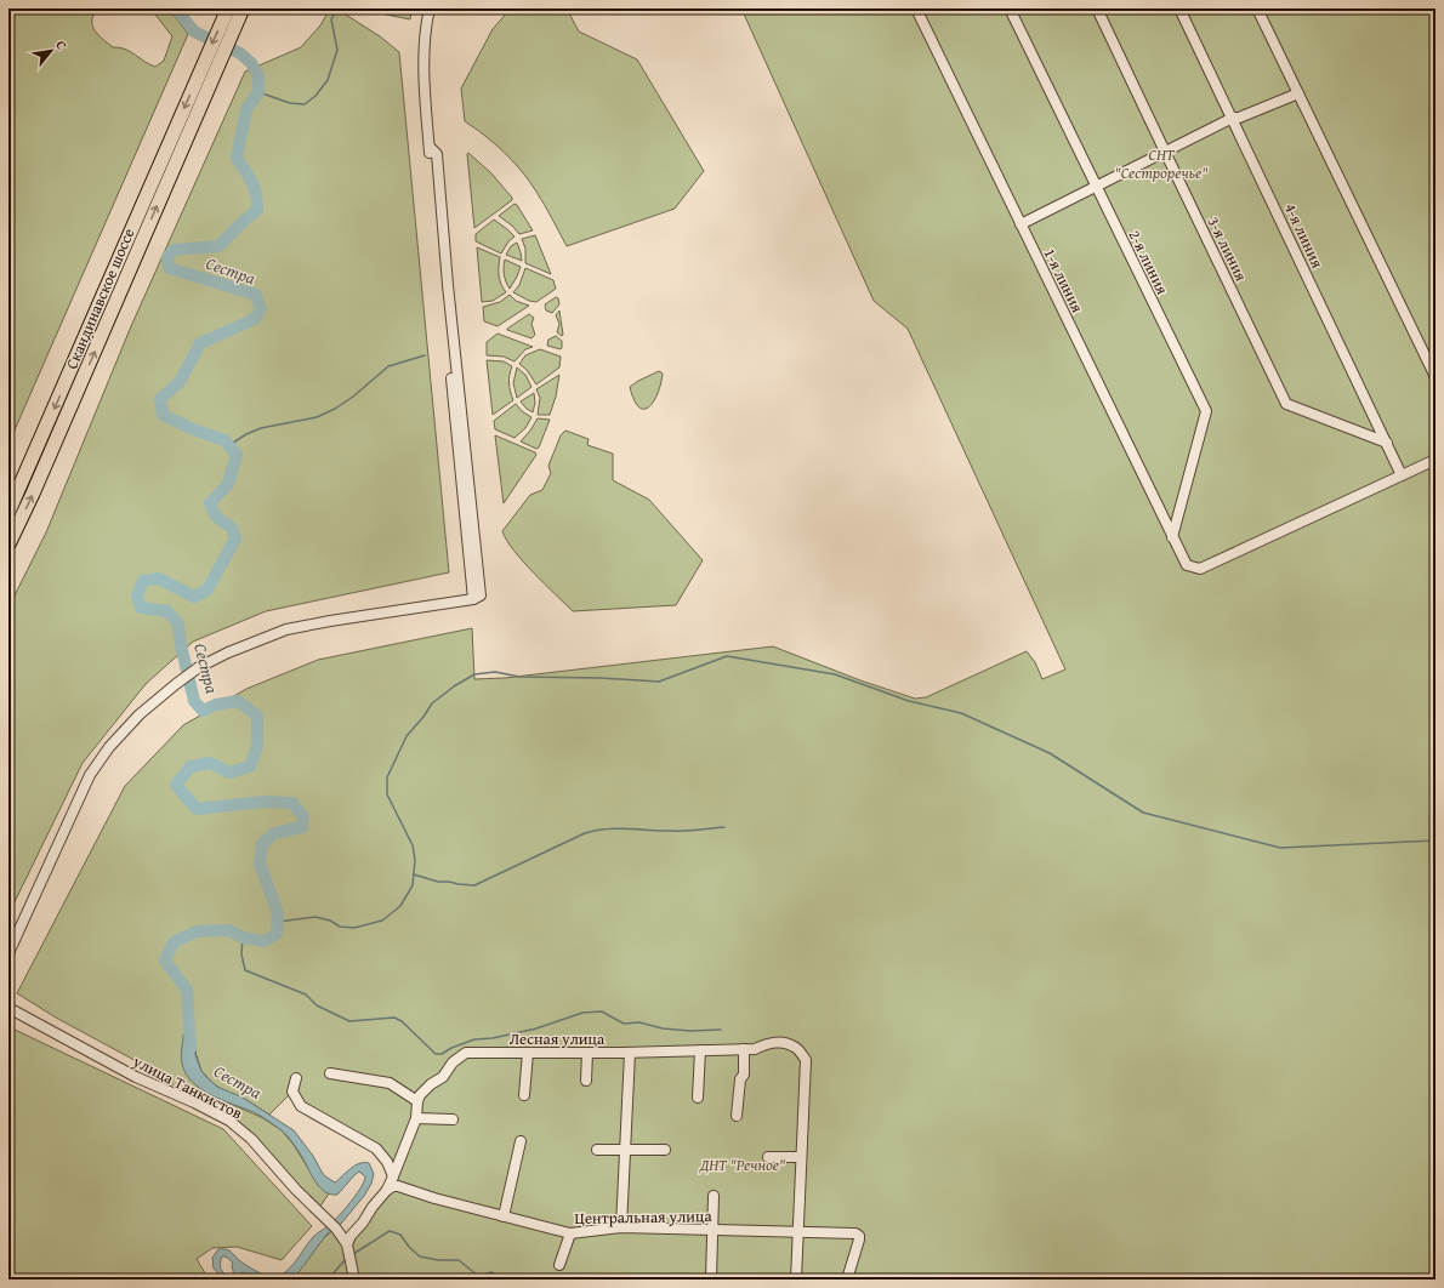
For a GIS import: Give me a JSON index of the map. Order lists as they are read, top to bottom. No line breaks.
{"streets":{"highway":["Скандинавское шоссе"],"street":["4-я линия","3-я линия","2-я линия","1-я линия","Лесная улица","улица Танкистов","Центральная улица"]},"crossings":[["4-я линия","3-я линия"],["4-я линия","1-я линия"],["2-я линия","1-я линия"]],"water":["Сестра"],"parks":["СНТ \"Сестроречье\"","ДНТ \"Речное\""],"north":"top right"}
